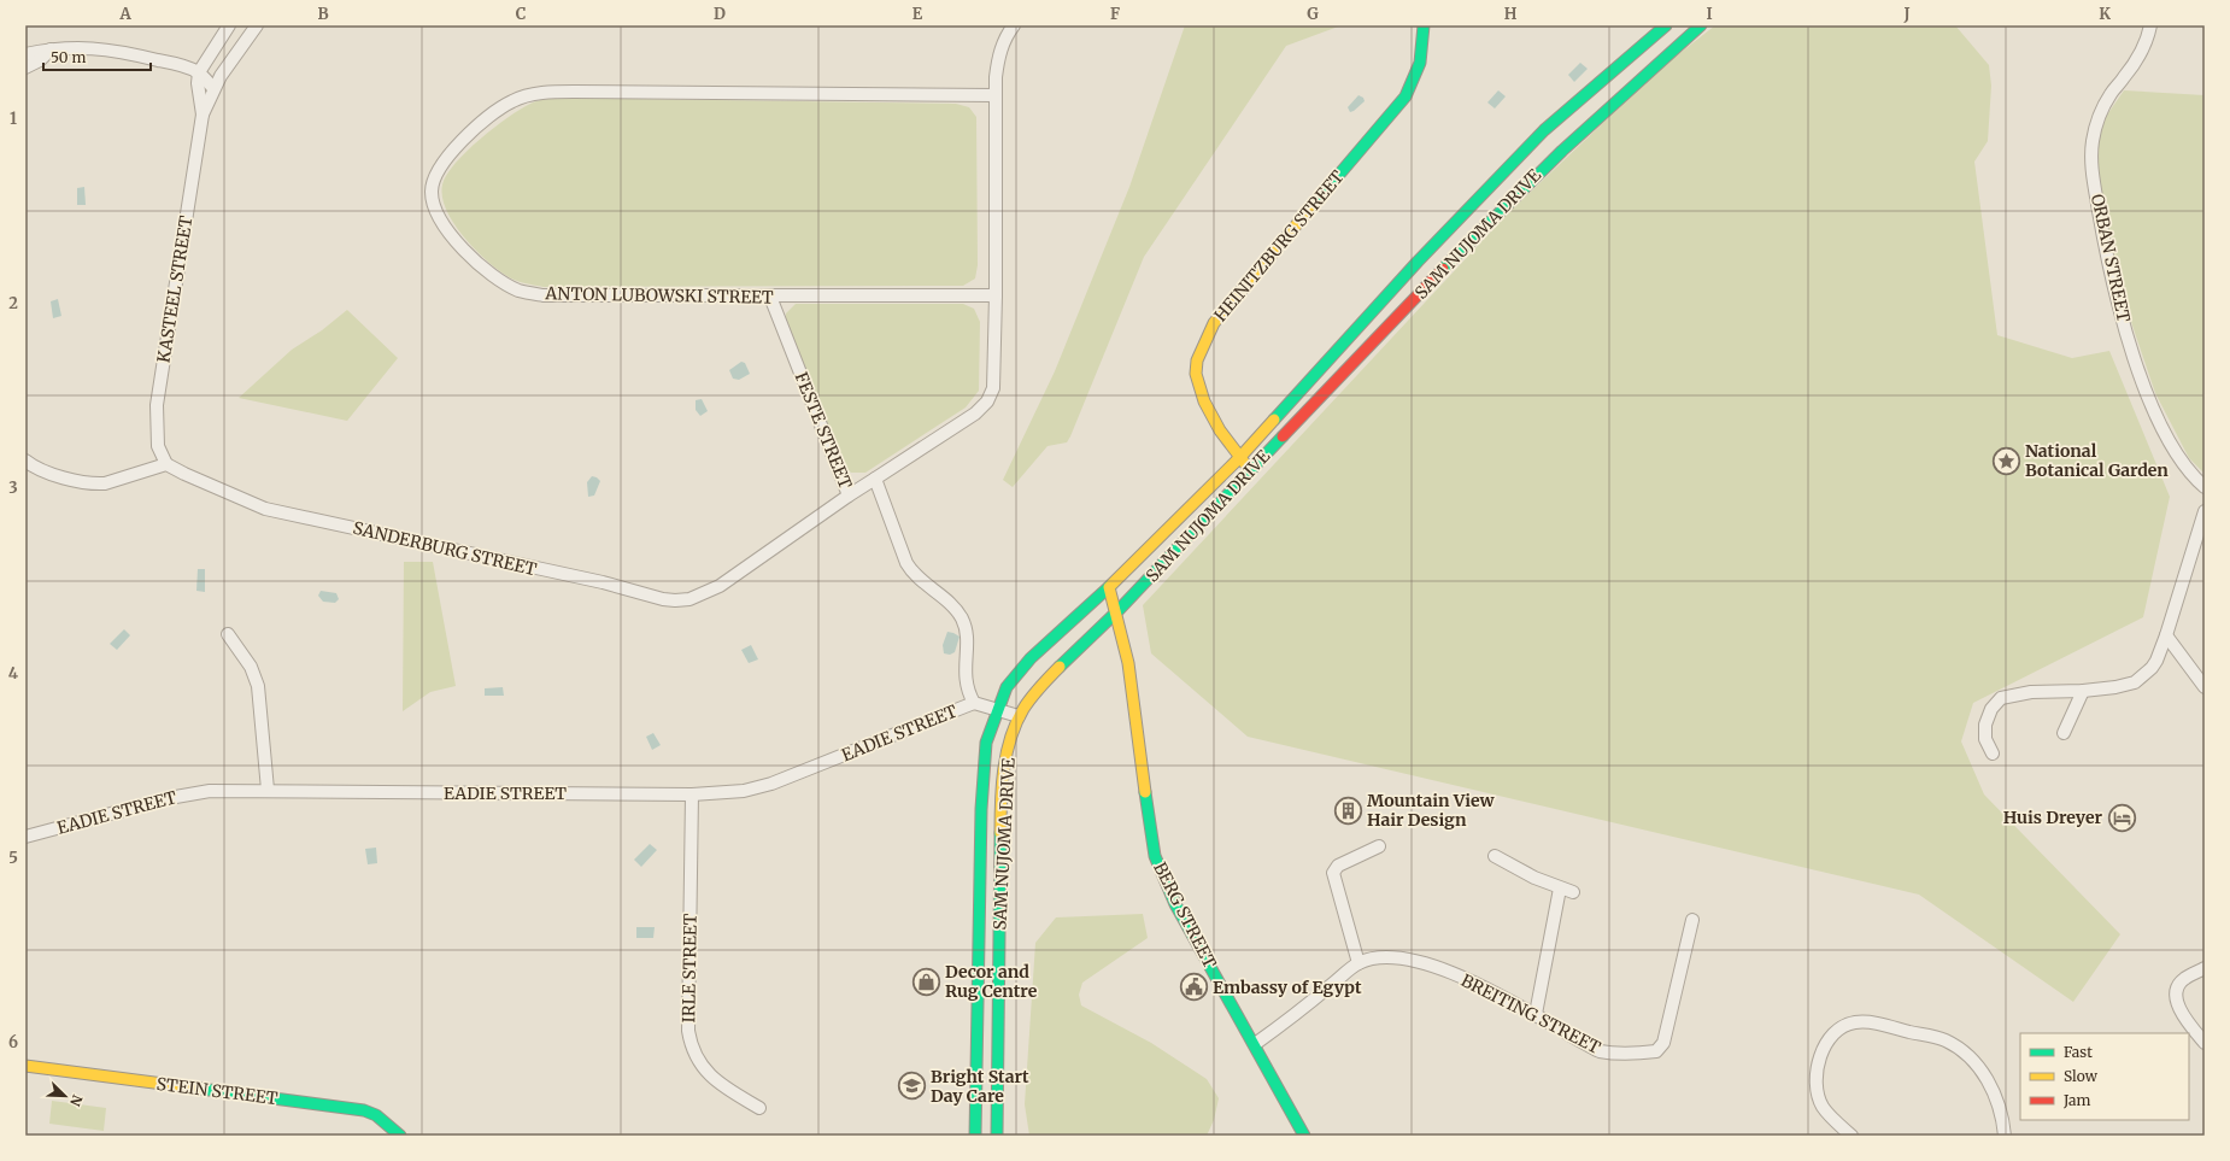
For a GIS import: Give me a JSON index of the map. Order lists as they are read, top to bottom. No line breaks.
{"streets":{"main road":["SAM NUJOMA DRIVE","HEINITZBURG STREET","BERG STREET","STEIN STREET"],"street":["ORBAN STREET","KASTEEL STREET","ANTON LUBOWSKI STREET","FESTE STREET","SANDERBURG STREET","EADIE STREET","IRLE STREET","BREITING STREET"]},"crossings":[["SAM NUJOMA DRIVE","HEINITZBURG STREET"],["SAM NUJOMA DRIVE","BERG STREET"],["KASTEEL STREET","SANDERBURG STREET"],["ANTON LUBOWSKI STREET","FESTE STREET"],["FESTE STREET","SANDERBURG STREET"],["FESTE STREET","EADIE STREET"],["EADIE STREET","IRLE STREET"],["BERG STREET","BREITING STREET"]],"places":{"place":["National Botanical Garden"],"building":["Mountain View Hair Design"],"hotel":["Huis Dreyer"],"shop":["Decor and Rug Centre"],"public building":["Embassy of Egypt"],"school or university":["Bright Start Day Care"]},"legend":["Fast","Slow","Jam"],"scale_bar":"50 m","north":"bottom right","grid":{"columns":["A","B","C","D","E","F","G","H","I","J","K"],"rows":["1","2","3","4","5","6"]}}
